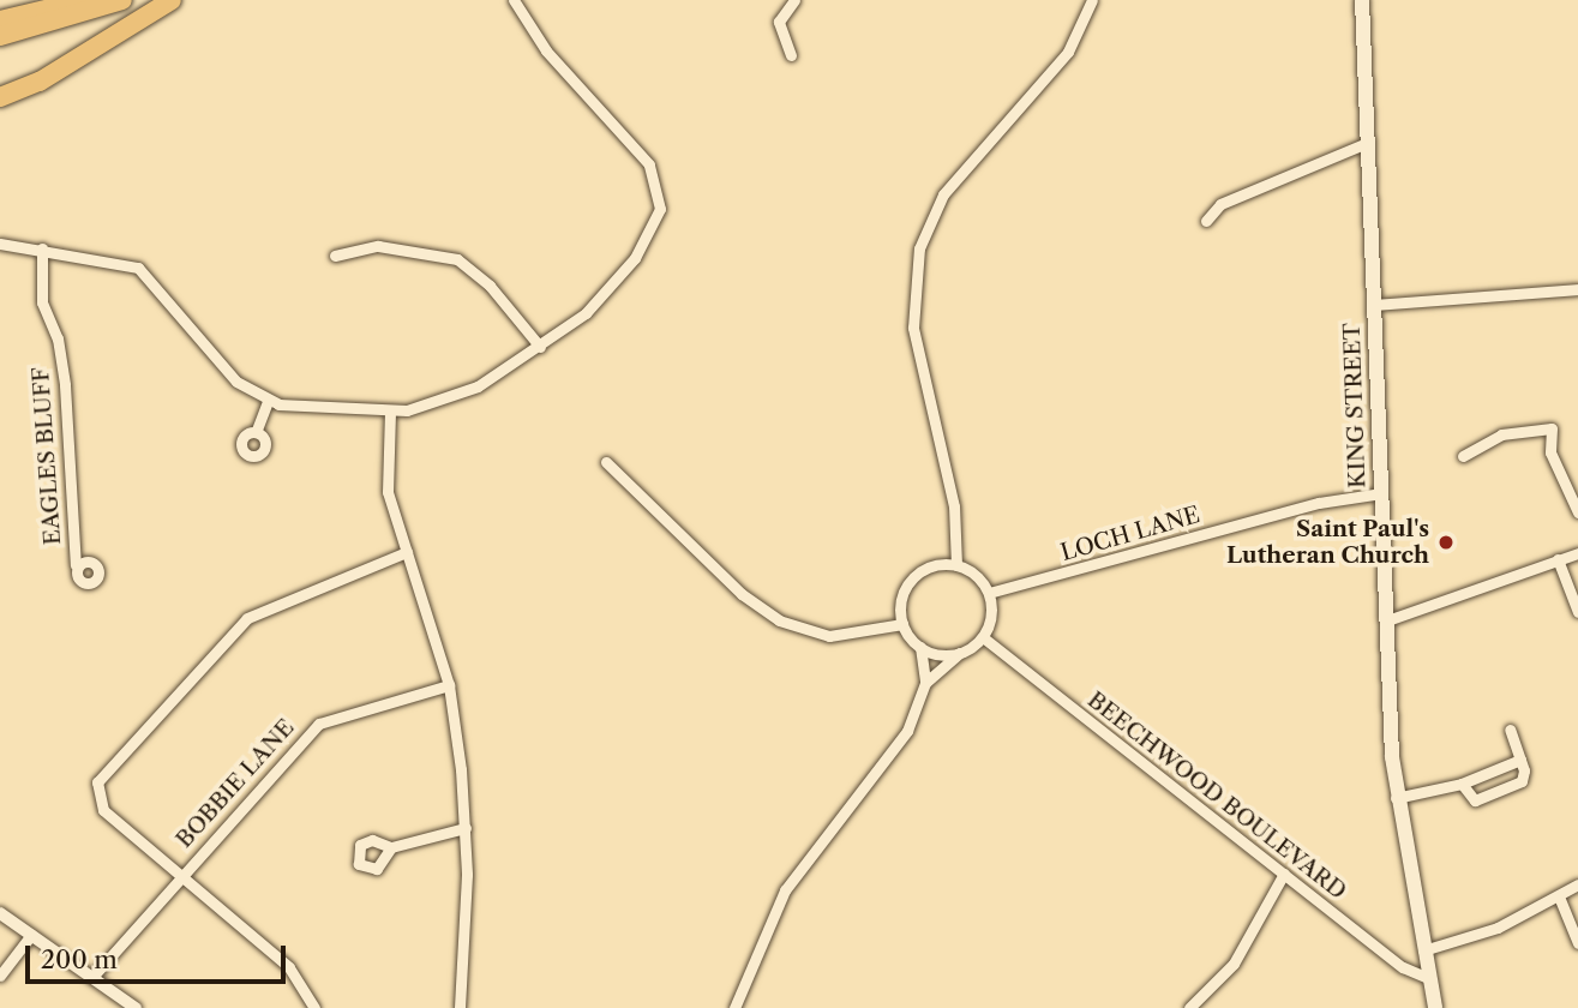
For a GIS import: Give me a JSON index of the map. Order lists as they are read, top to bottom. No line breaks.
{"streets":{"main road":["KING STREET"],"street":["EAGLES BLUFF","LOCH LANE","BOBBIE LANE","BEECHWOOD BOULEVARD"]},"crossings":[["KING STREET","LOCH LANE"],["KING STREET","BEECHWOOD BOULEVARD"],["LOCH LANE","BEECHWOOD BOULEVARD"]],"places":["Saint Paul's Lutheran Church"],"scale_bar":"200 m"}
